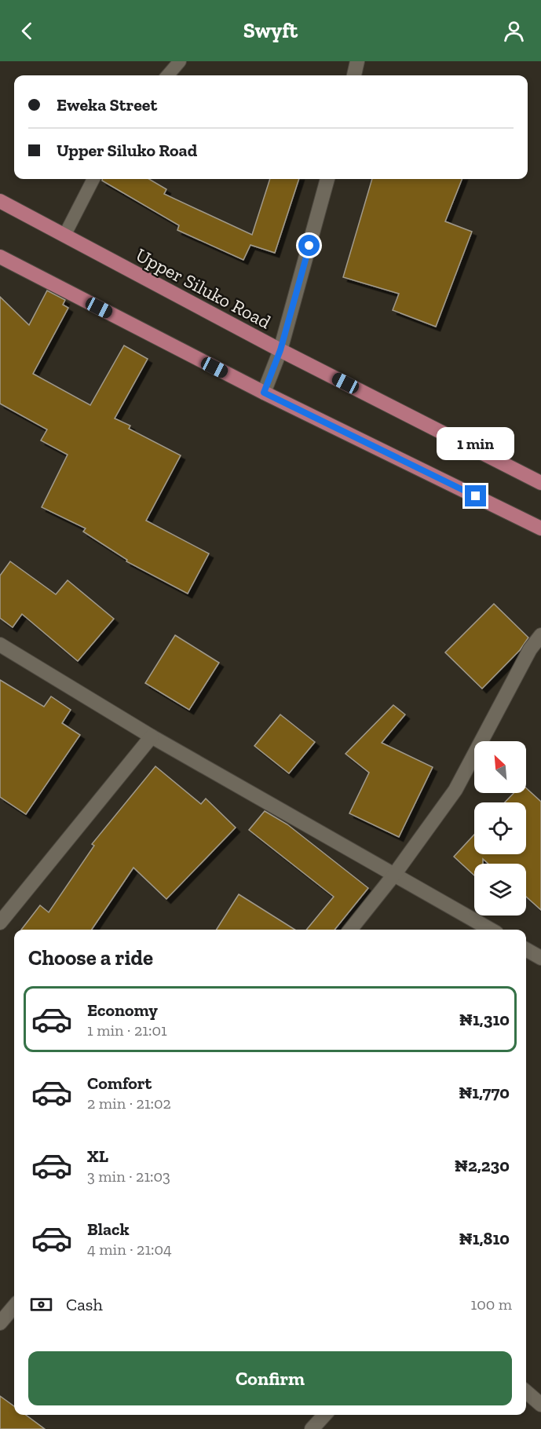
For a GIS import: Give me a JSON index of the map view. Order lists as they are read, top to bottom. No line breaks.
{"streets":{"main road":["Upper Siluko Road"]},"north":"top left","page":{"header":"Swyft","banner":["Eweka Street","Upper Siluko Road"],"bubble":"1 min","heading":"Choose a ride","list":[{"name":"Economy","note":"1 min · 21:01","value":"₦1,310"},{"name":"Comfort","note":"2 min · 21:02","value":"₦1,770"},{"name":"XL","note":"3 min · 21:03","value":"₦2,230"},{"name":"Black","note":"4 min · 21:04","value":"₦1,810"}],"pay":["Cash","100 m"],"buttons":"Confirm"}}
